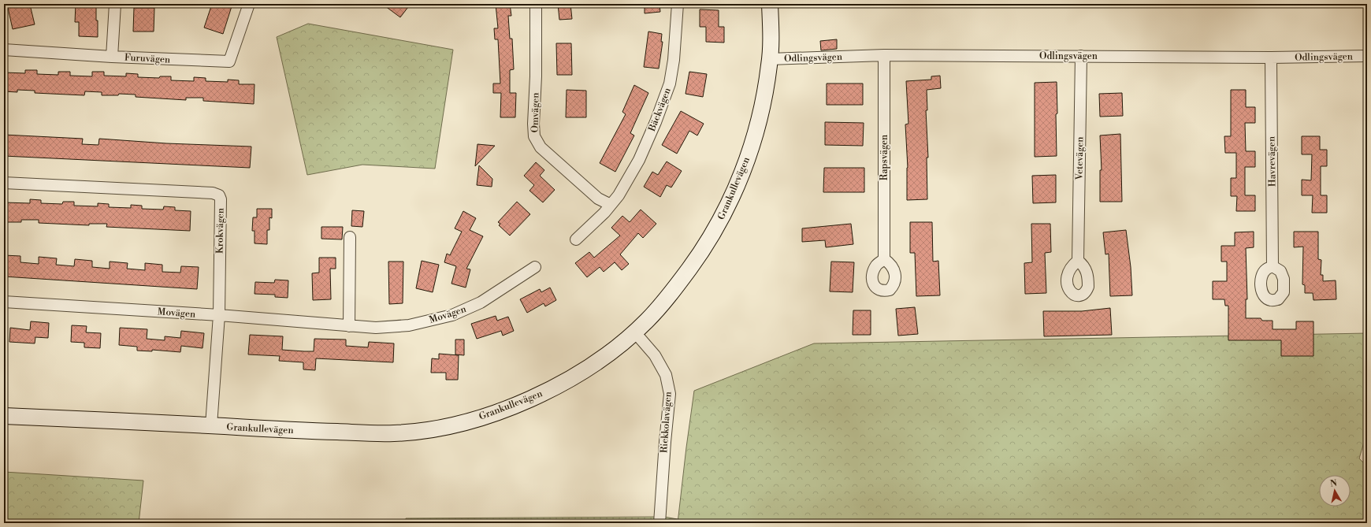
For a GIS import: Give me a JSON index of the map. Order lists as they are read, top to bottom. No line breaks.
{"streets":{"street":["Odlingsvägen","Furuvägen","Bäckvägen","Omvägen","Rapsvägen","Vetevägen","Havrevägen","Grankullevägen","Krokvägen","Movägen","Riekkolavägen"]},"crossings":[["Odlingsvägen","Rapsvägen"],["Odlingsvägen","Vetevägen"],["Odlingsvägen","Havrevägen"],["Odlingsvägen","Grankullevägen"],["Bäckvägen","Omvägen"],["Grankullevägen","Krokvägen"],["Grankullevägen","Riekkolavägen"],["Krokvägen","Movägen"]],"north":"top"}
